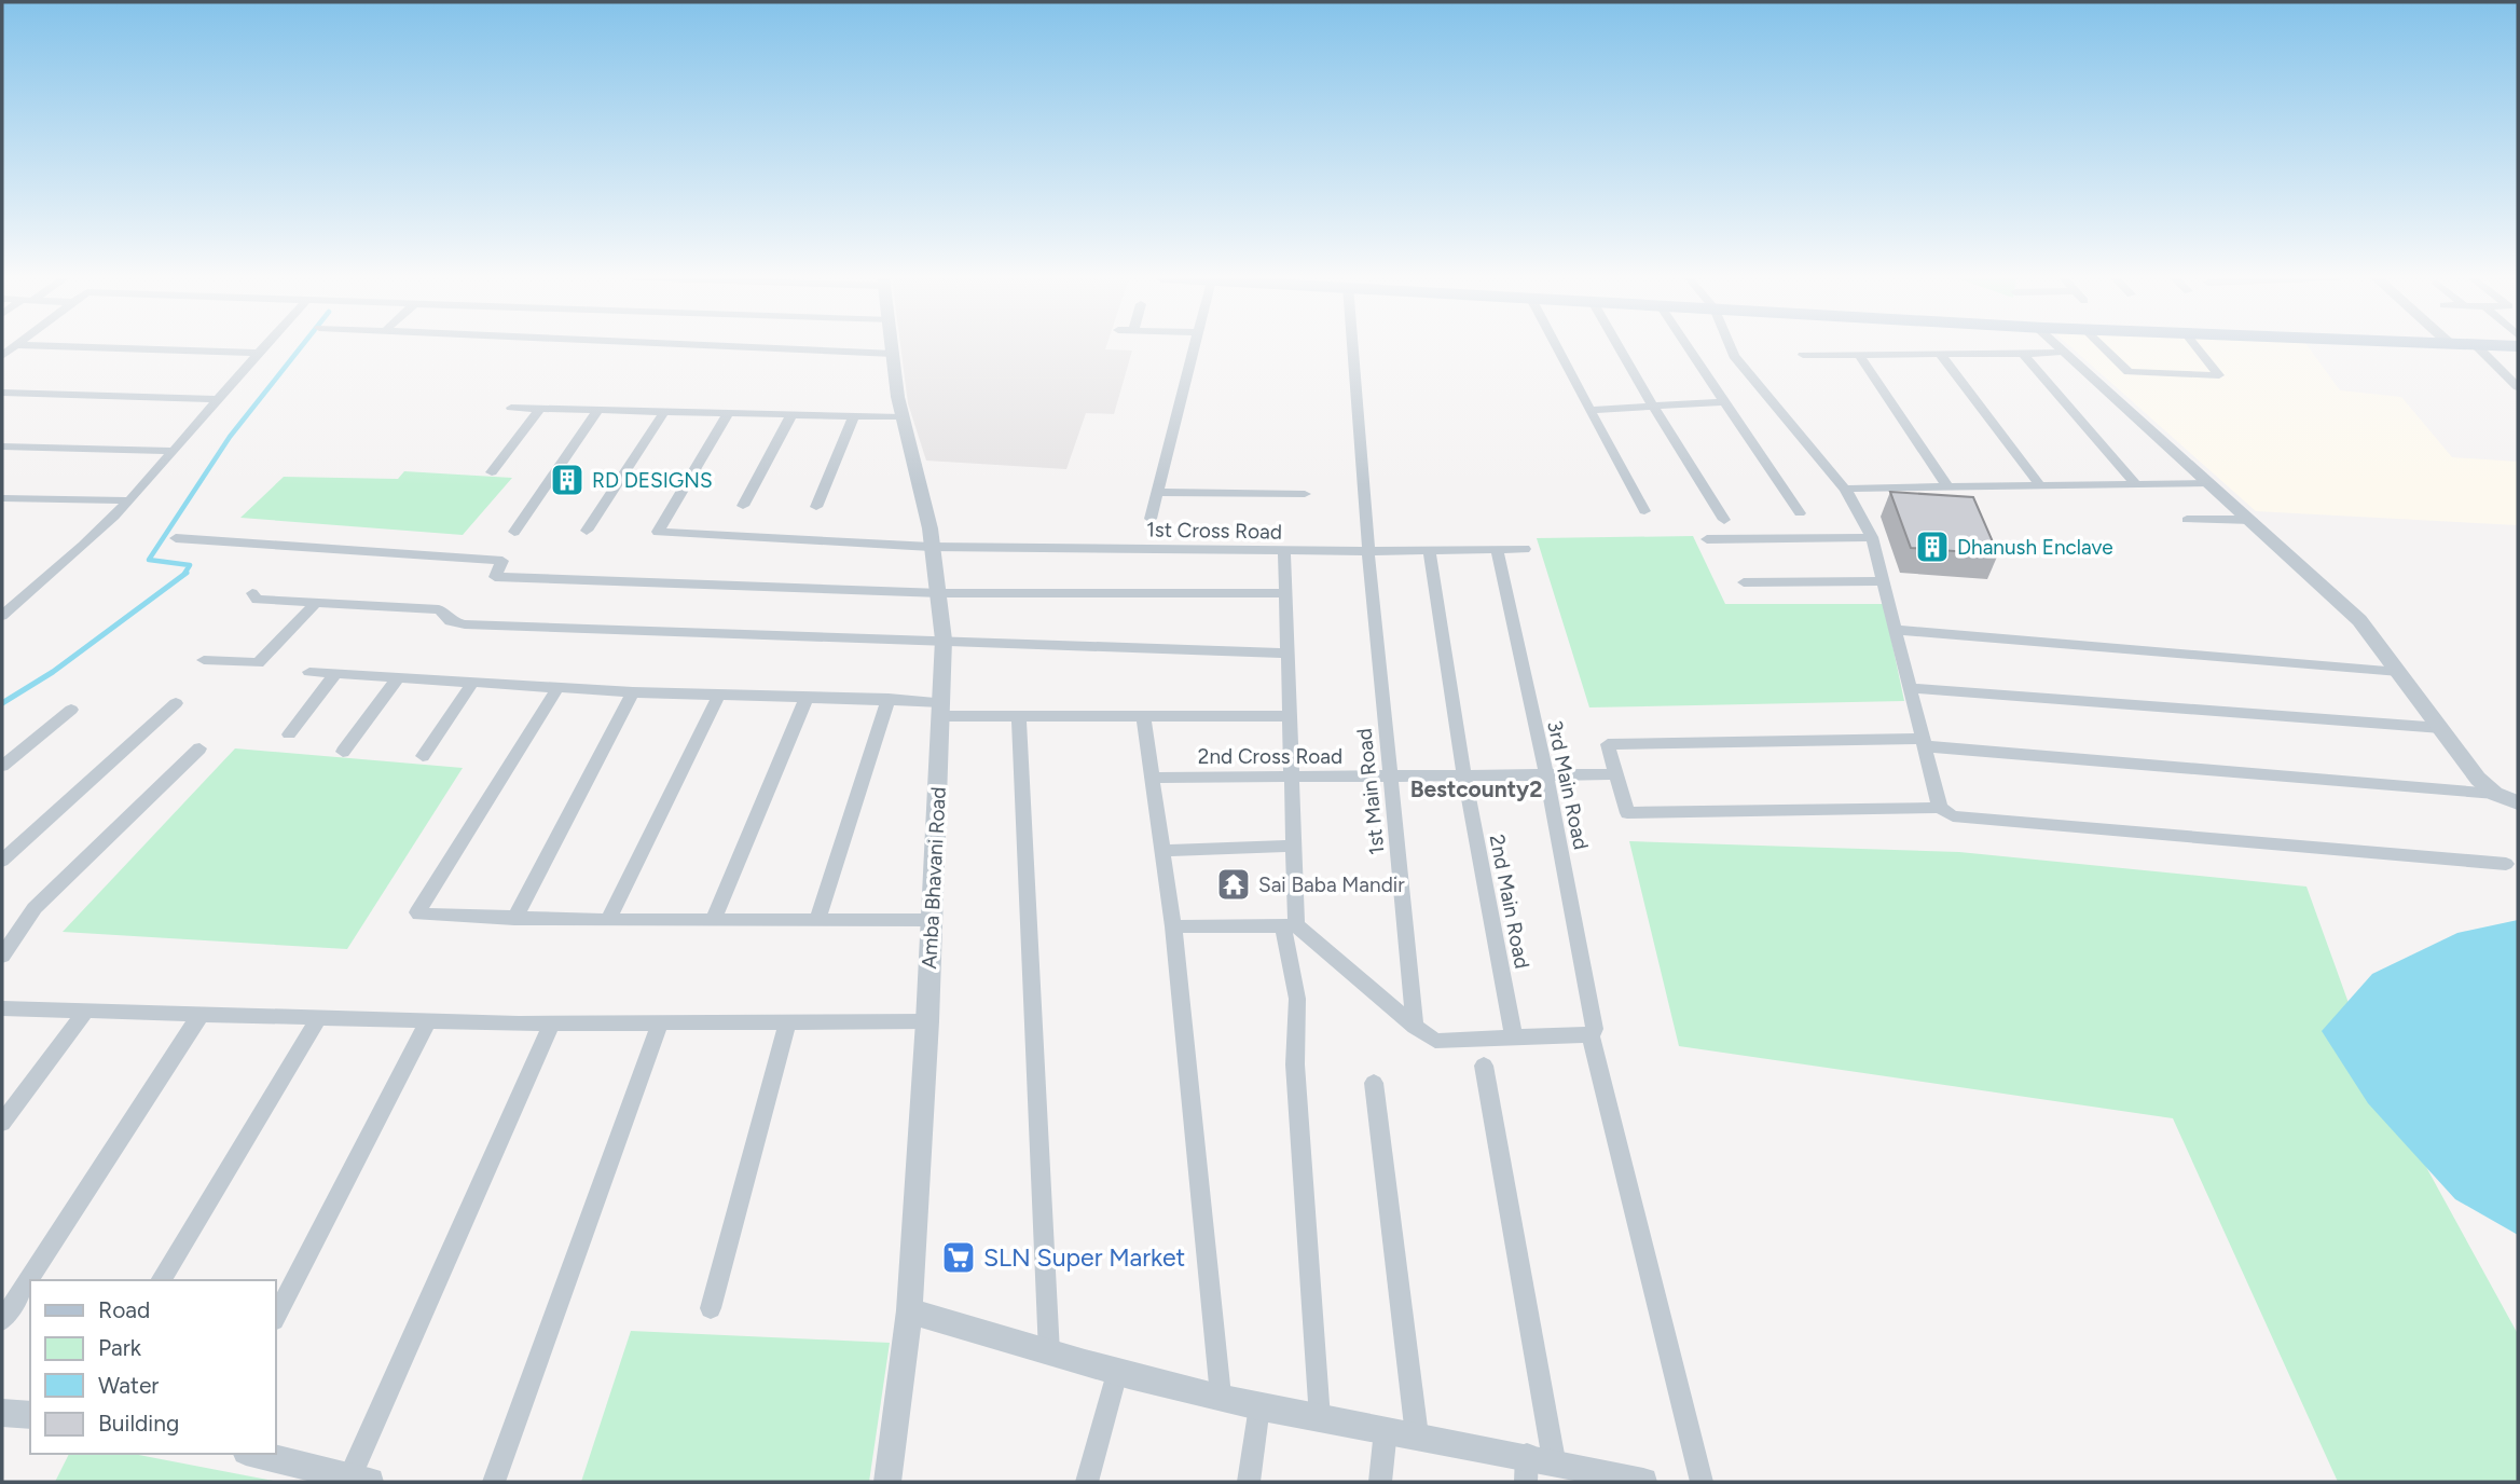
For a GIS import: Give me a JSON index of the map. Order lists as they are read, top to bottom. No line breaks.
{"streets":{"street":["1st Cross Road","2nd Cross Road","3rd Main Road","1st Main Road","Amba Bhavani Road","2nd Main Road"]},"crossings":[["1st Cross Road","3rd Main Road"],["1st Cross Road","1st Main Road"],["1st Cross Road","Amba Bhavani Road"],["1st Cross Road","2nd Main Road"],["2nd Cross Road","3rd Main Road"],["2nd Cross Road","1st Main Road"],["2nd Cross Road","2nd Main Road"]],"districts":["Bestcounty2"],"places":{"building":["RD DESIGNS","Dhanush Enclave"],"temple":["Sai Baba Mandir"],"supermarket":["SLN Super Market"]},"legend":["Road","Park","Water","Building"]}
